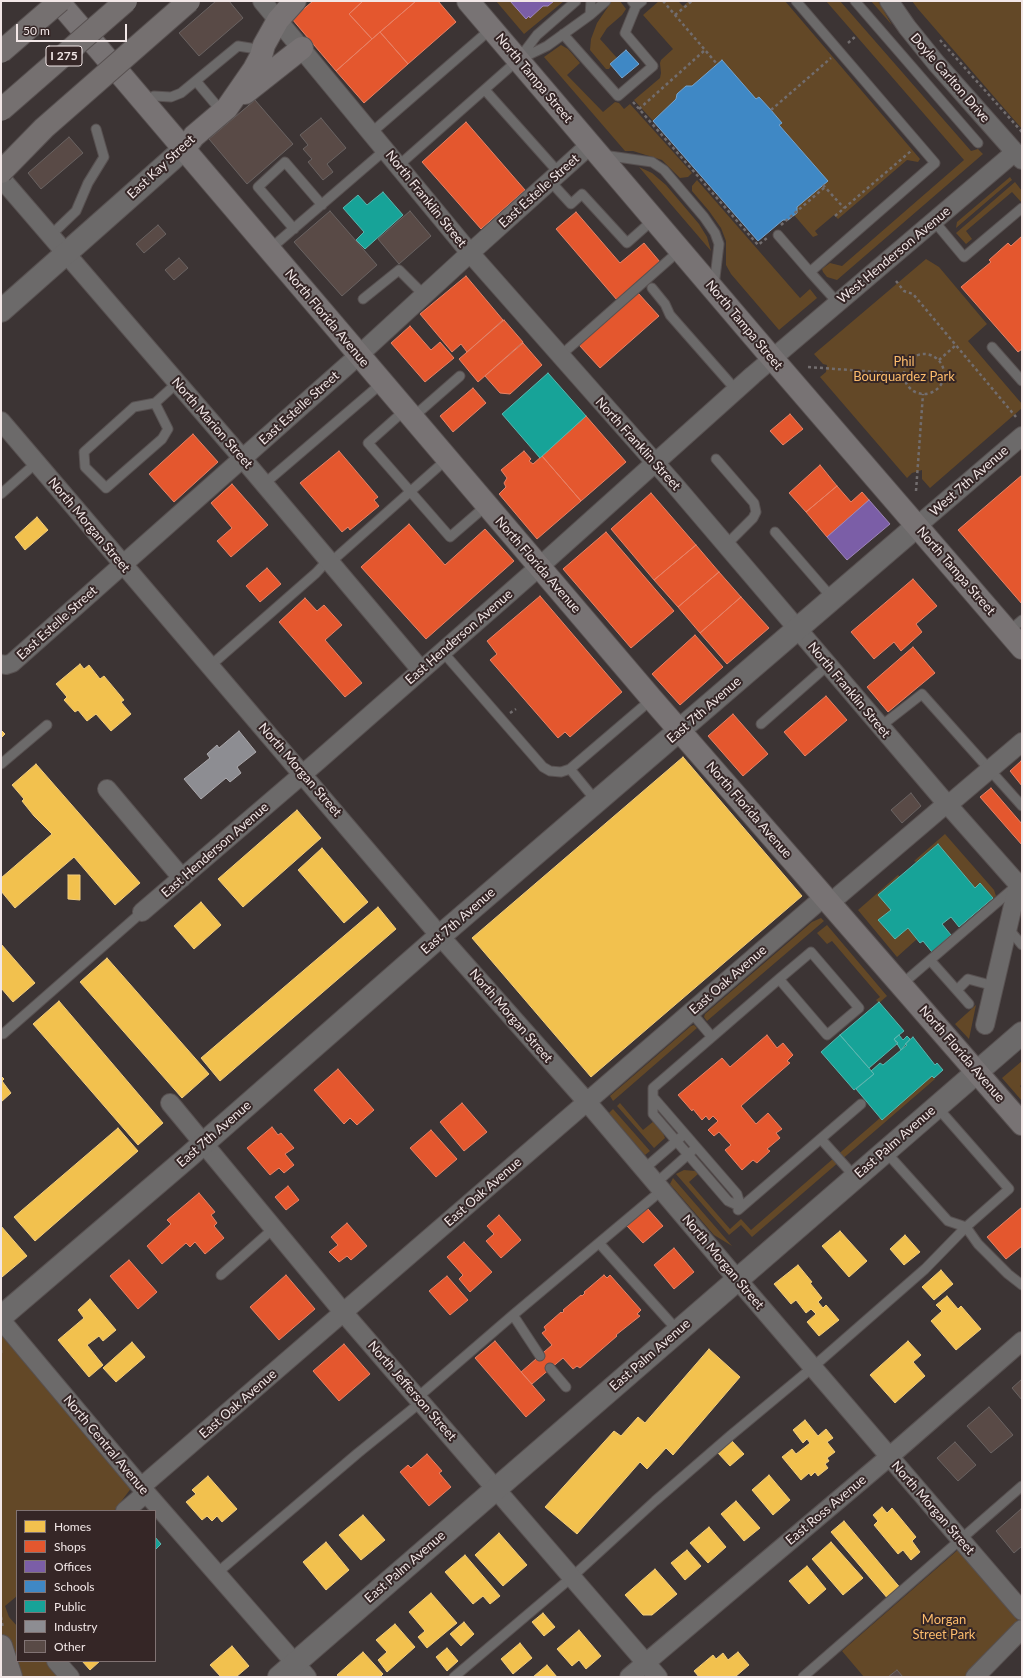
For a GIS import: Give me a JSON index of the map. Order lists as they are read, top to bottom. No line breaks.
{"streets":{"highway":["I 275"],"main road":["North Tampa Street","East Kay Street","North Florida Avenue"],"street":["Doyle Carlton Drive","East Estelle Street","North Franklin Street","West Henderson Avenue","North Marion Street","West 7th Avenue","North Morgan Street","East Henderson Avenue","East 7th Avenue","East Oak Avenue","East Palm Avenue","North Jefferson Street","North Central Avenue","East Ross Avenue"]},"crossings":[["North Tampa Street","East Estelle Street"],["North Tampa Street","West Henderson Avenue"],["North Tampa Street","West 7th Avenue"],["North Tampa Street","East Henderson Avenue"],["North Tampa Street","East 7th Avenue"],["Doyle Carlton Drive","West Henderson Avenue"],["East Kay Street","North Franklin Street"],["East Kay Street","North Florida Avenue"],["East Kay Street","North Marion Street"],["East Estelle Street","North Franklin Street"],["East Estelle Street","North Florida Avenue"],["East Estelle Street","North Marion Street"],["East Estelle Street","North Morgan Street"],["North Franklin Street","East Henderson Avenue"],["North Franklin Street","East 7th Avenue"],["North Franklin Street","East Oak Avenue"],["West Henderson Avenue","East Henderson Avenue"],["North Florida Avenue","East Henderson Avenue"],["North Florida Avenue","East 7th Avenue"],["North Florida Avenue","East Oak Avenue"],["North Florida Avenue","East Palm Avenue"],["North Marion Street","East Henderson Avenue"],["West 7th Avenue","East 7th Avenue"],["North Morgan Street","East Henderson Avenue"],["North Morgan Street","East 7th Avenue"],["North Morgan Street","East Oak Avenue"],["North Morgan Street","East Palm Avenue"],["North Morgan Street","East Ross Avenue"],["East 7th Avenue","North Jefferson Street"],["East Oak Avenue","North Jefferson Street"],["East Oak Avenue","North Central Avenue"],["East Palm Avenue","North Jefferson Street"],["East Palm Avenue","North Central Avenue"],["North Jefferson Street","East Ross Avenue"]],"parks":["Phil Bourquardez Park","Morgan Street Park"],"legend":["Homes","Shops","Offices","Schools","Public","Industry","Other"],"scale_bar":"50 m"}
